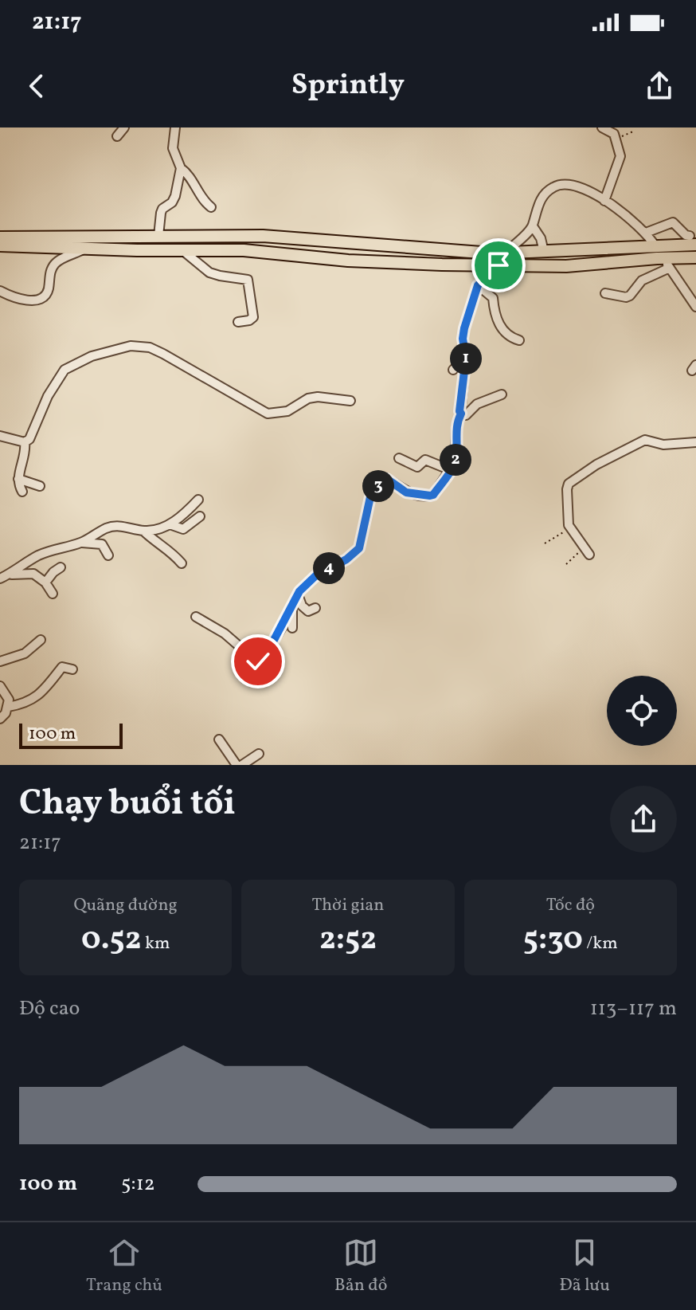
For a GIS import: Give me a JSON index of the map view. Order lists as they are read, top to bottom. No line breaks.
{"scale_bar":"100 m","page":{"status":"21:17","header":"Sprintly","pins":["1","2","3","4"],"scale":"100 m","heading":["Chạy buổi tối","21:17"],"stats":[["Quãng đường","0.52 km"],["Thời gian","2:52"],["Tốc độ","5:30 /km"]],"chart":["Độ cao","113–117 m"],"list":[{"name":"100 m","note":"5:12"}],"tabs":["Trang chủ","Bản đồ","Đã lưu"]}}
